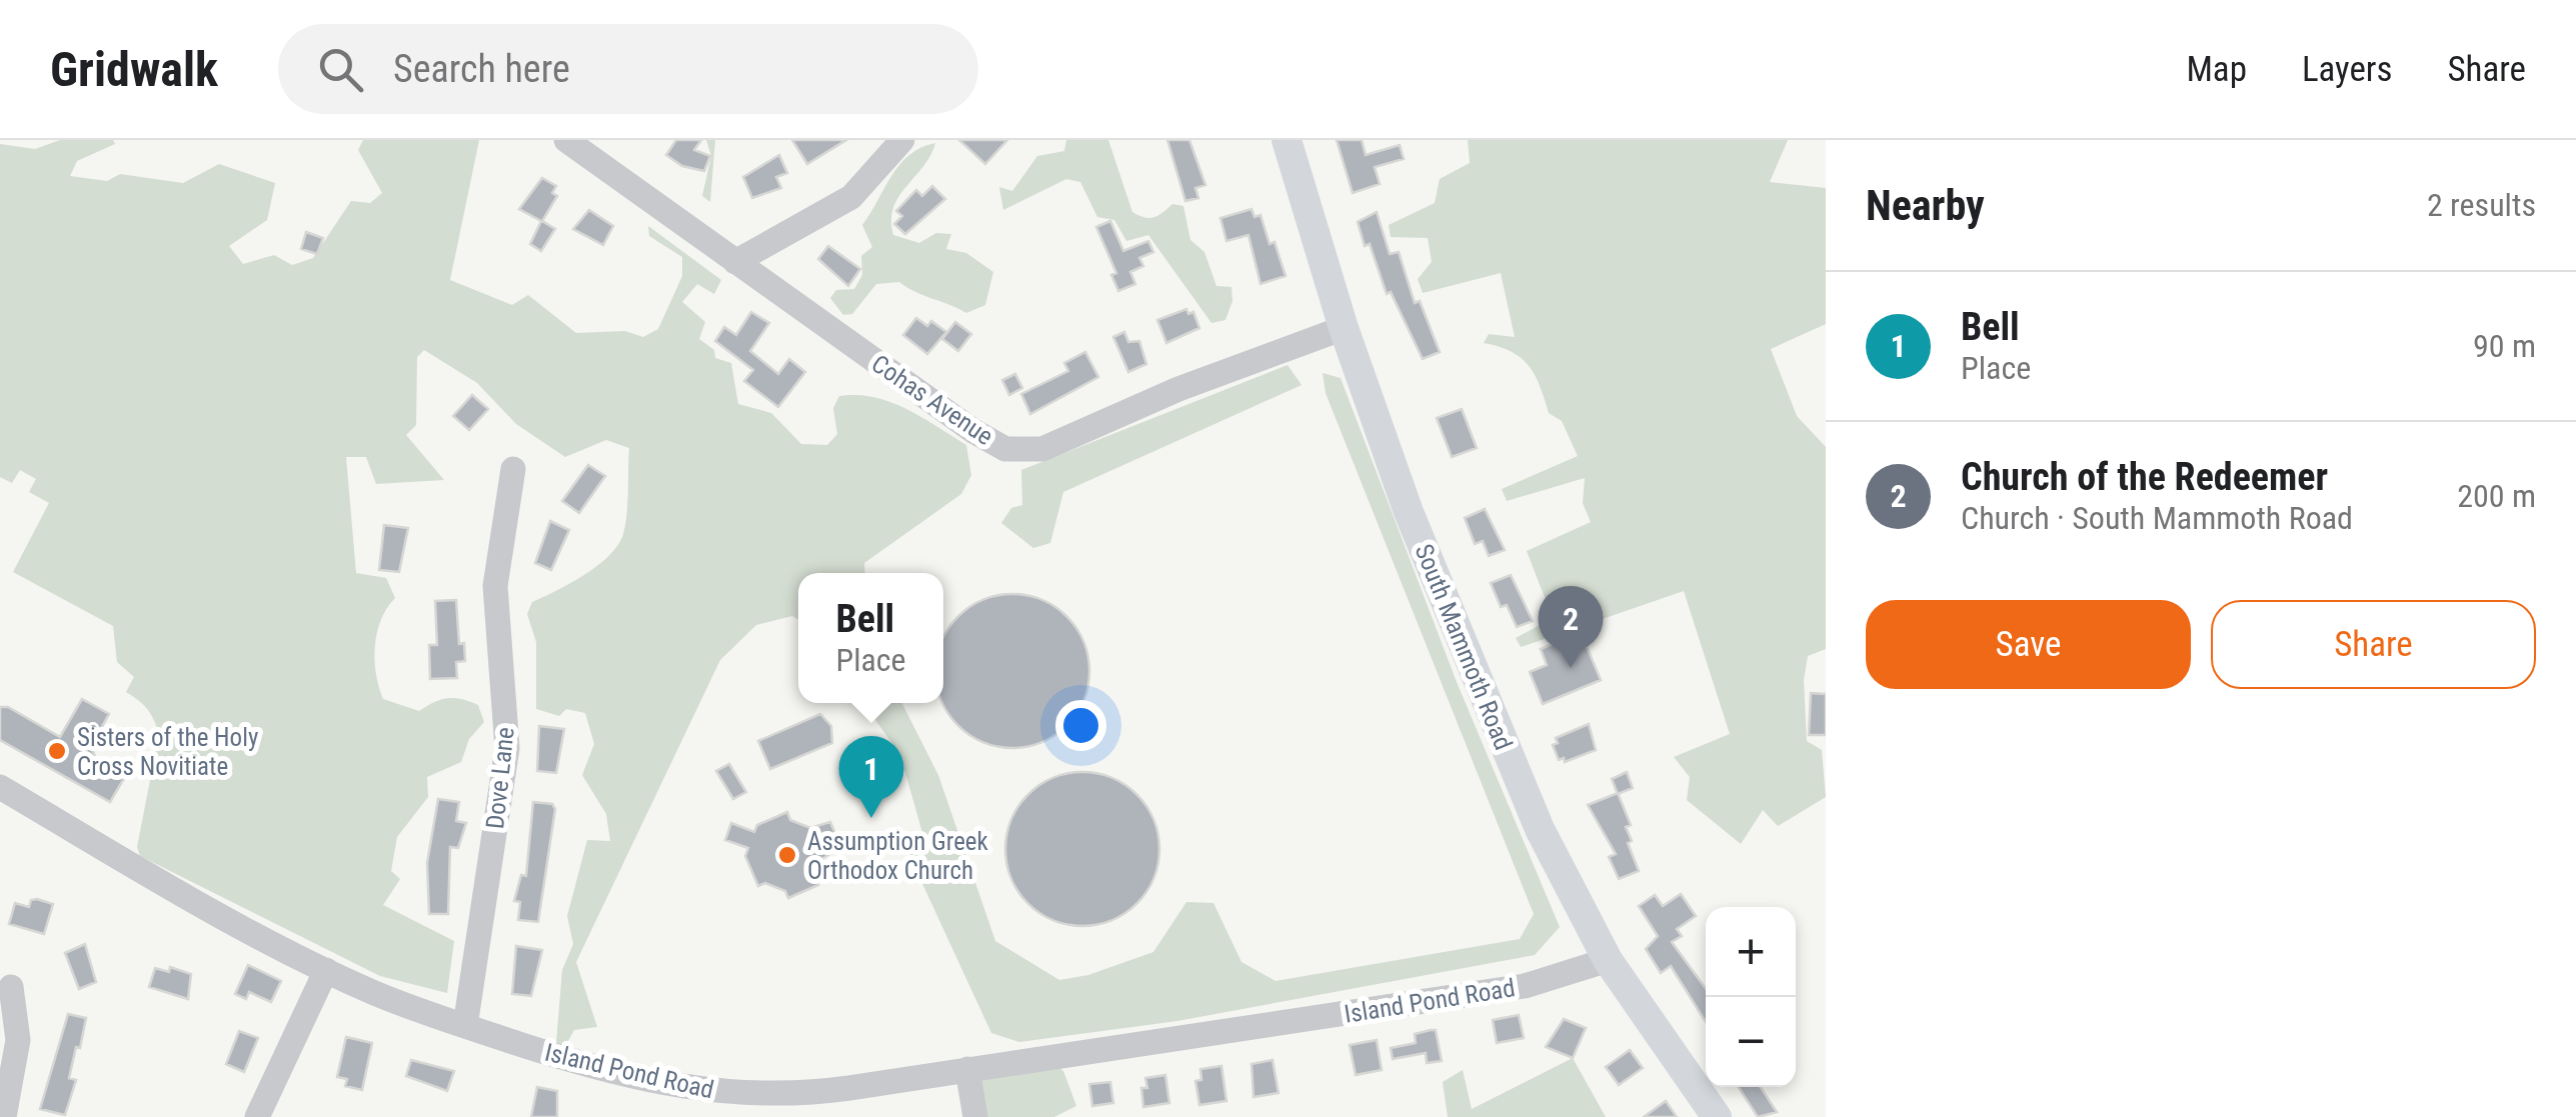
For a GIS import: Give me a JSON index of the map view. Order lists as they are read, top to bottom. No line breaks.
{"streets":{"main road":["South Mammoth Road"],"street":["Cohas Avenue","Dove Lane","Island Pond Road"]},"crossings":[["Cohas Avenue","South Mammoth Road"],["South Mammoth Road","Island Pond Road"],["Dove Lane","Island Pond Road"]],"places":["Sisters of the Holy Cross Novitiate","Assumption Greek Orthodox Church"],"page":{"header":"Gridwalk","search":"Search here","nav":["Map","Layers","Share"],"heading":["Nearby","2 results"],"list":[{"mark":"1","name":"Bell","note":"Place","value":"90 m"},{"mark":"2","name":"Church of the Redeemer","note":"Church · South Mammoth Road","value":"200 m"}],"buttons":["Save","Share"],"popup":["Bell","Place"],"pins":["2","1"],"map_buttons":["+","−"]}}
